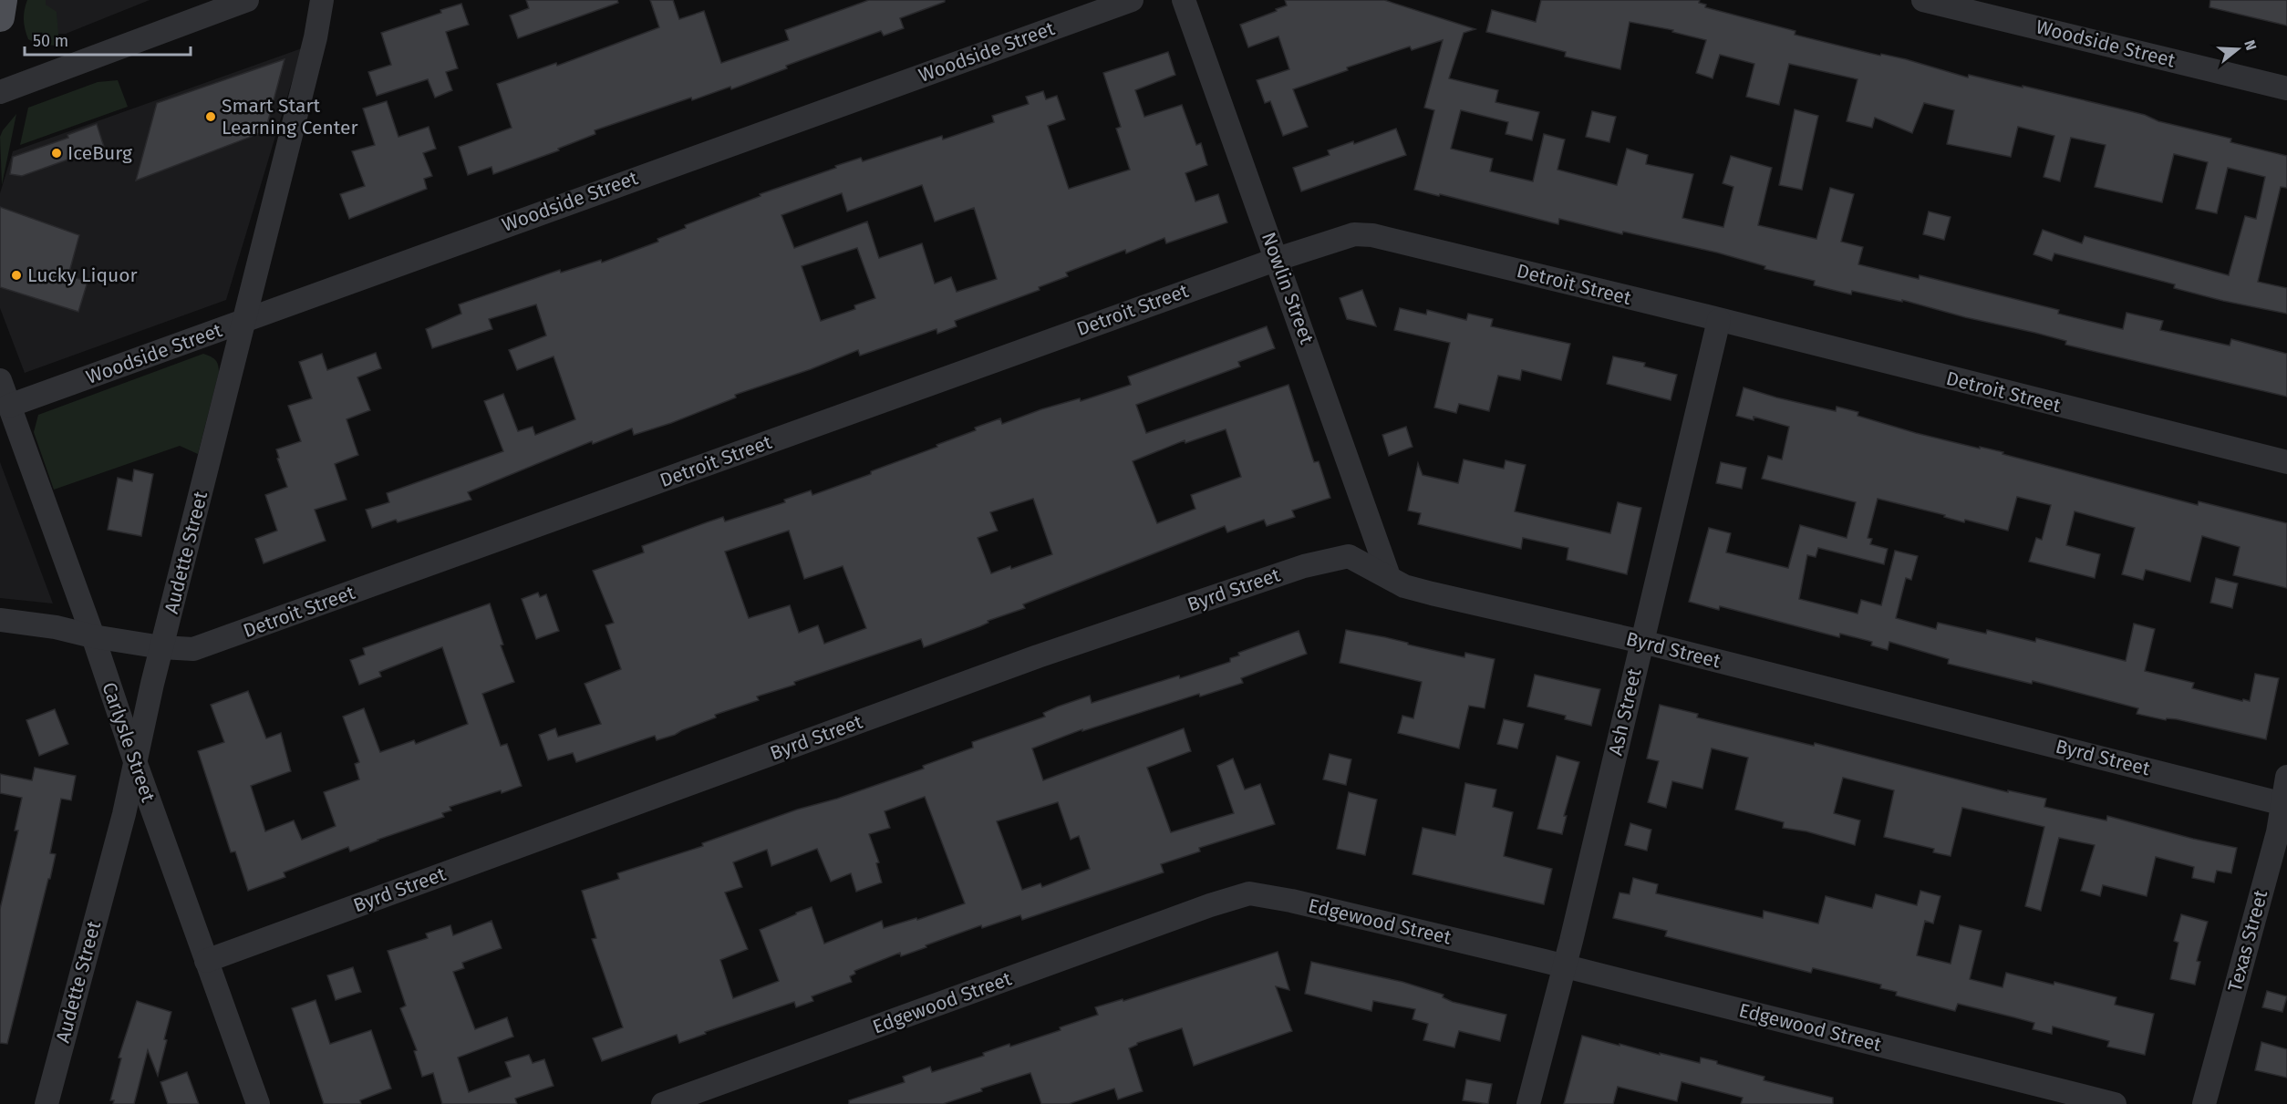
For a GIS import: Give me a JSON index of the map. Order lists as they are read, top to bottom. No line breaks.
{"streets":{"street":["Woodside Street","Detroit Street","Nowlin Street","Audette Street","Byrd Street","Ash Street","Carlysle Street","Edgewood Street","Texas Street"]},"crossings":[["Woodside Street","Audette Street"],["Woodside Street","Carlysle Street"],["Detroit Street","Nowlin Street"],["Detroit Street","Audette Street"],["Detroit Street","Ash Street"],["Detroit Street","Carlysle Street"],["Nowlin Street","Byrd Street"],["Audette Street","Carlysle Street"],["Byrd Street","Ash Street"],["Byrd Street","Carlysle Street"],["Byrd Street","Texas Street"],["Ash Street","Edgewood Street"]],"places":["Smart Start Learning Center","IceBurg","Lucky Liquor"],"scale_bar":"50 m","north":"right"}
